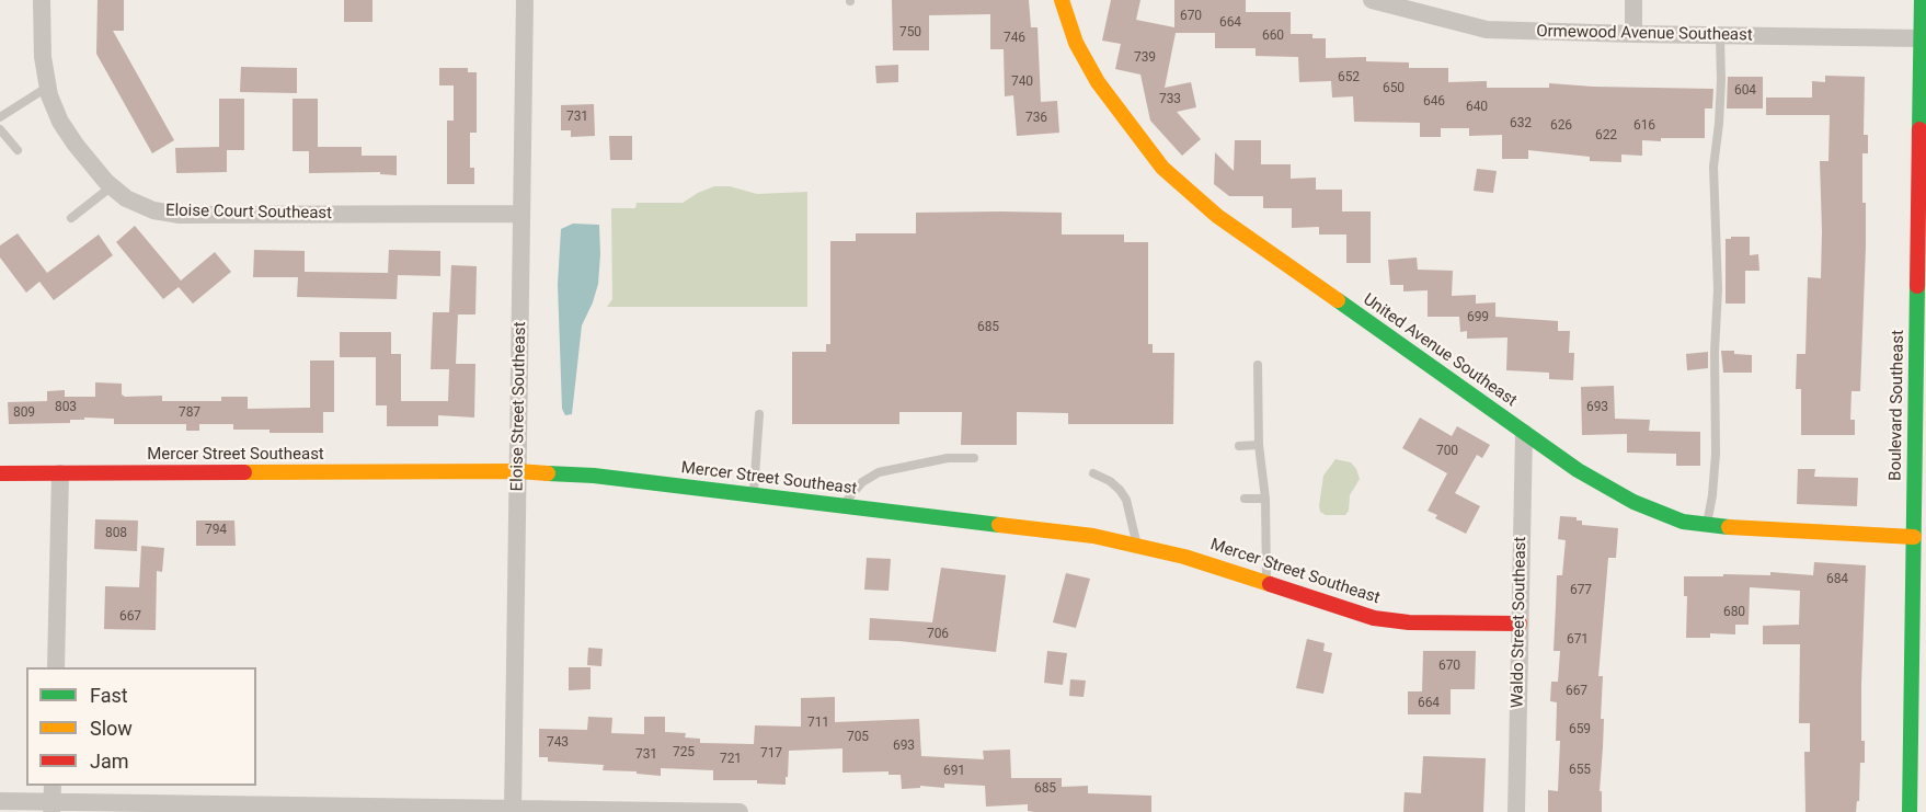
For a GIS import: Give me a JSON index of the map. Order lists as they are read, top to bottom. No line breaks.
{"streets":{"street":["Ormewood Avenue Southeast","Eloise Court Southeast","United Avenue Southeast","Boulevard Southeast","Eloise Street Southeast","Mercer Street Southeast","Waldo Street Southeast"]},"crossings":[["Ormewood Avenue Southeast","Boulevard Southeast"],["Eloise Court Southeast","Eloise Street Southeast"],["United Avenue Southeast","Boulevard Southeast"],["United Avenue Southeast","Waldo Street Southeast"],["Eloise Street Southeast","Mercer Street Southeast"],["Mercer Street Southeast","Waldo Street Southeast"]],"house_numbers":["670","664","750","660","746","739","652","740","650","604","733","646","640","731","736","632","626","616","622","699","685","803","693","809","787","700","794","808","684","677","680","667","706","671","670","667","664","711","659","705","743","693","725","717","731","721","655","691","685"],"legend":["Fast","Slow","Jam"]}
